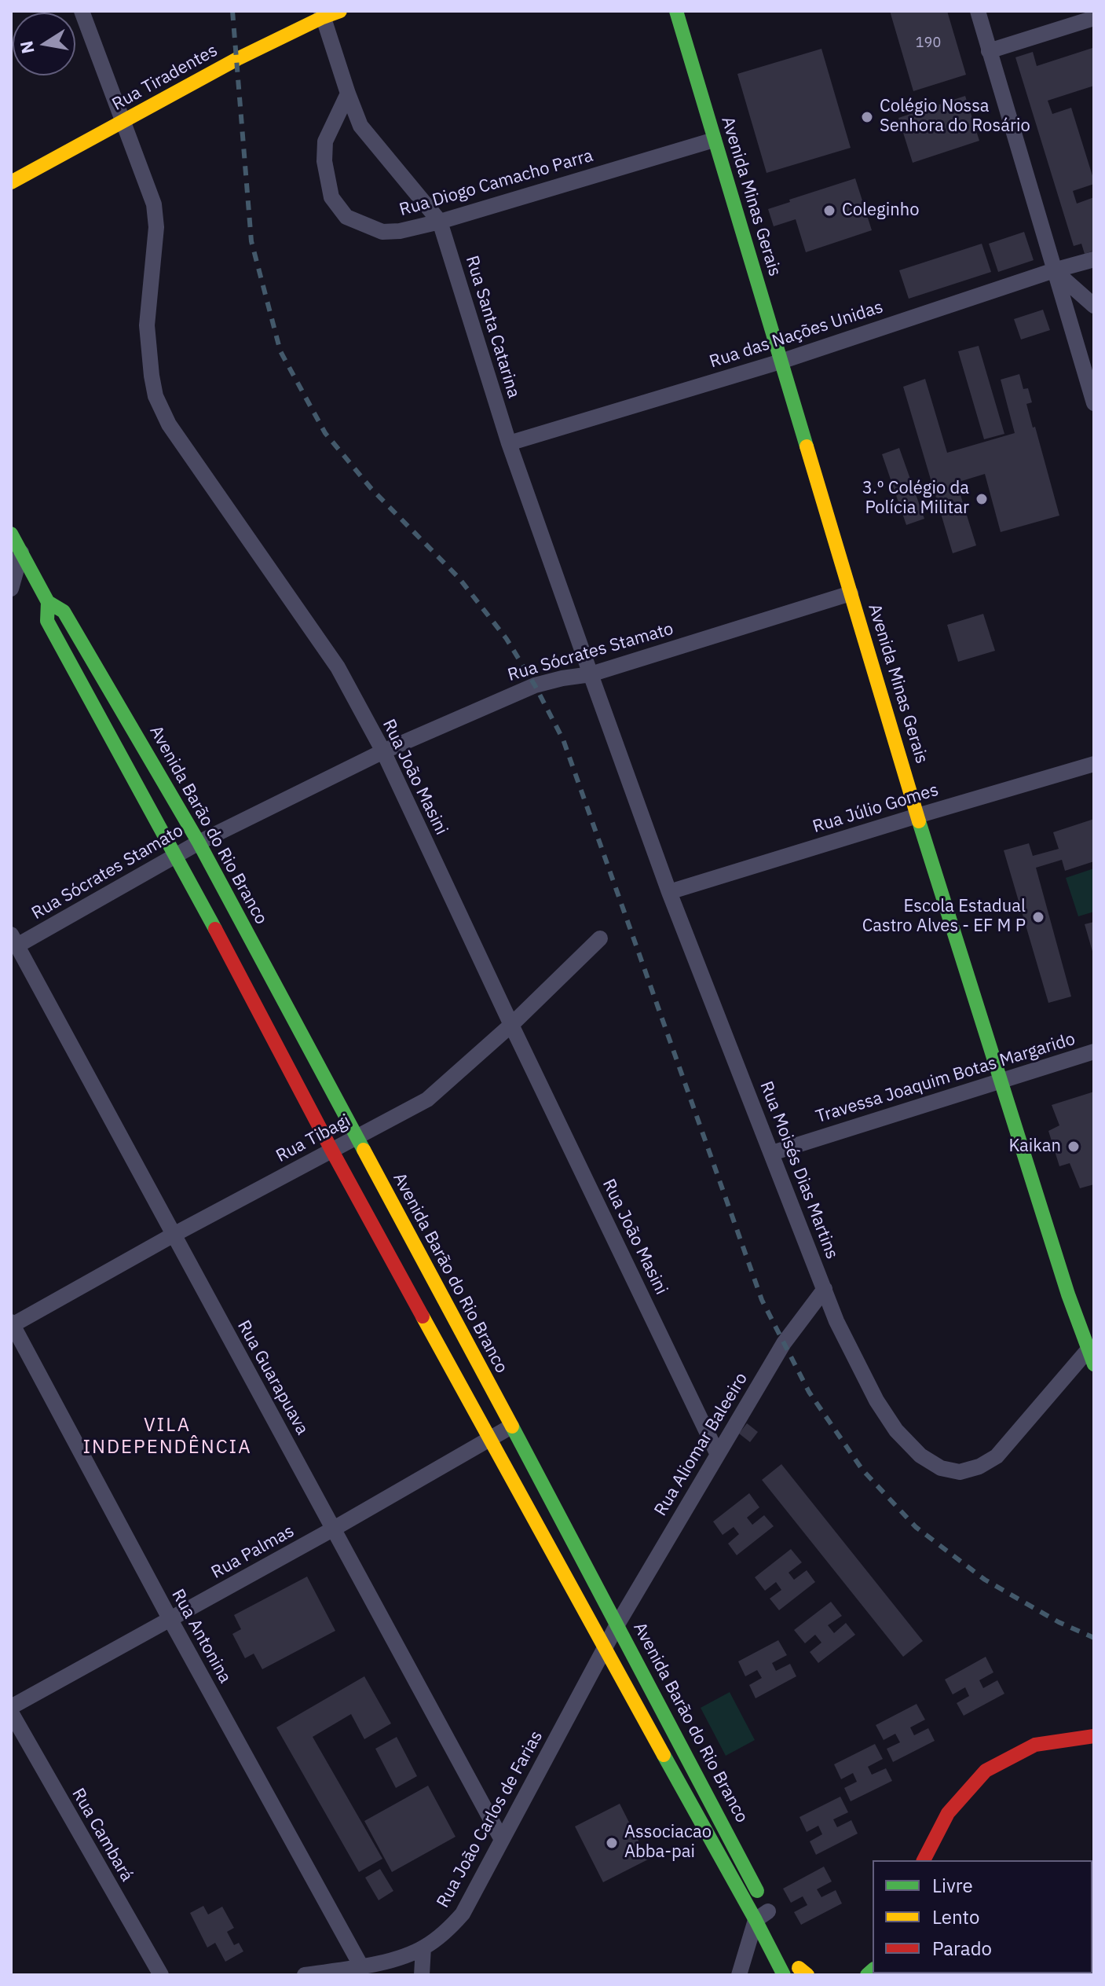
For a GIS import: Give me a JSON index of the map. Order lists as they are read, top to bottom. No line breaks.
{"streets":{"street":["Rua Tiradentes","Rua Diogo Camacho Parra","Avenida Minas Gerais","Rua Santa Catarina","Rua das Nações Unidas","Rua Sócrates Stamato","Rua João Masini","Rua Júlio Gomes","Avenida Barão do Rio Branco","Travessa Joaquim Botas Margarido","Rua Tibagi","Rua Moisés Dias Martins","Rua Guarapuava","Rua Aliomar Baleeiro","Rua Palmas","Rua Antonina","Rua João Carlos de Farias","Rua Cambará"]},"crossings":[["Rua Tiradentes","Rua Santa Catarina"],["Rua Tiradentes","Rua João Masini"],["Rua Diogo Camacho Parra","Avenida Minas Gerais"],["Rua Diogo Camacho Parra","Rua Santa Catarina"],["Avenida Minas Gerais","Rua das Nações Unidas"],["Avenida Minas Gerais","Rua Sócrates Stamato"],["Avenida Minas Gerais","Rua Júlio Gomes"],["Avenida Minas Gerais","Travessa Joaquim Botas Margarido"],["Avenida Minas Gerais","Rua Moisés Dias Martins"],["Rua Santa Catarina","Rua das Nações Unidas"],["Rua Santa Catarina","Rua Sócrates Stamato"],["Rua Santa Catarina","Rua Moisés Dias Martins"],["Rua Sócrates Stamato","Rua João Masini"],["Rua Sócrates Stamato","Avenida Barão do Rio Branco"],["Rua Sócrates Stamato","Rua Moisés Dias Martins"],["Rua Sócrates Stamato","Rua Guarapuava"],["Rua João Masini","Rua Tibagi"],["Rua João Masini","Rua Aliomar Baleeiro"],["Rua Júlio Gomes","Rua Moisés Dias Martins"],["Avenida Barão do Rio Branco","Rua Tibagi"],["Avenida Barão do Rio Branco","Rua Aliomar Baleeiro"],["Avenida Barão do Rio Branco","Rua Palmas"],["Avenida Barão do Rio Branco","Rua João Carlos de Farias"],["Travessa Joaquim Botas Margarido","Rua Moisés Dias Martins"],["Rua Tibagi","Rua Guarapuava"],["Rua Tibagi","Rua Antonina"],["Rua Moisés Dias Martins","Rua Aliomar Baleeiro"],["Rua Guarapuava","Rua Palmas"],["Rua Guarapuava","Rua João Carlos de Farias"],["Rua Aliomar Baleeiro","Rua João Carlos de Farias"],["Rua Palmas","Rua Antonina"],["Rua Antonina","Rua João Carlos de Farias"]],"districts":["VILA INDEPENDÊNCIA"],"places":["Colégio Nossa Senhora do Rosário","Coleginho","3.º Colégio da Polícia Militar","Escola Estadual Castro Alves - EF M P","Kaikan","Associacao Abba-pai"],"house_numbers":["190"],"legend":["Livre","Lento","Parado"],"north":"left"}
